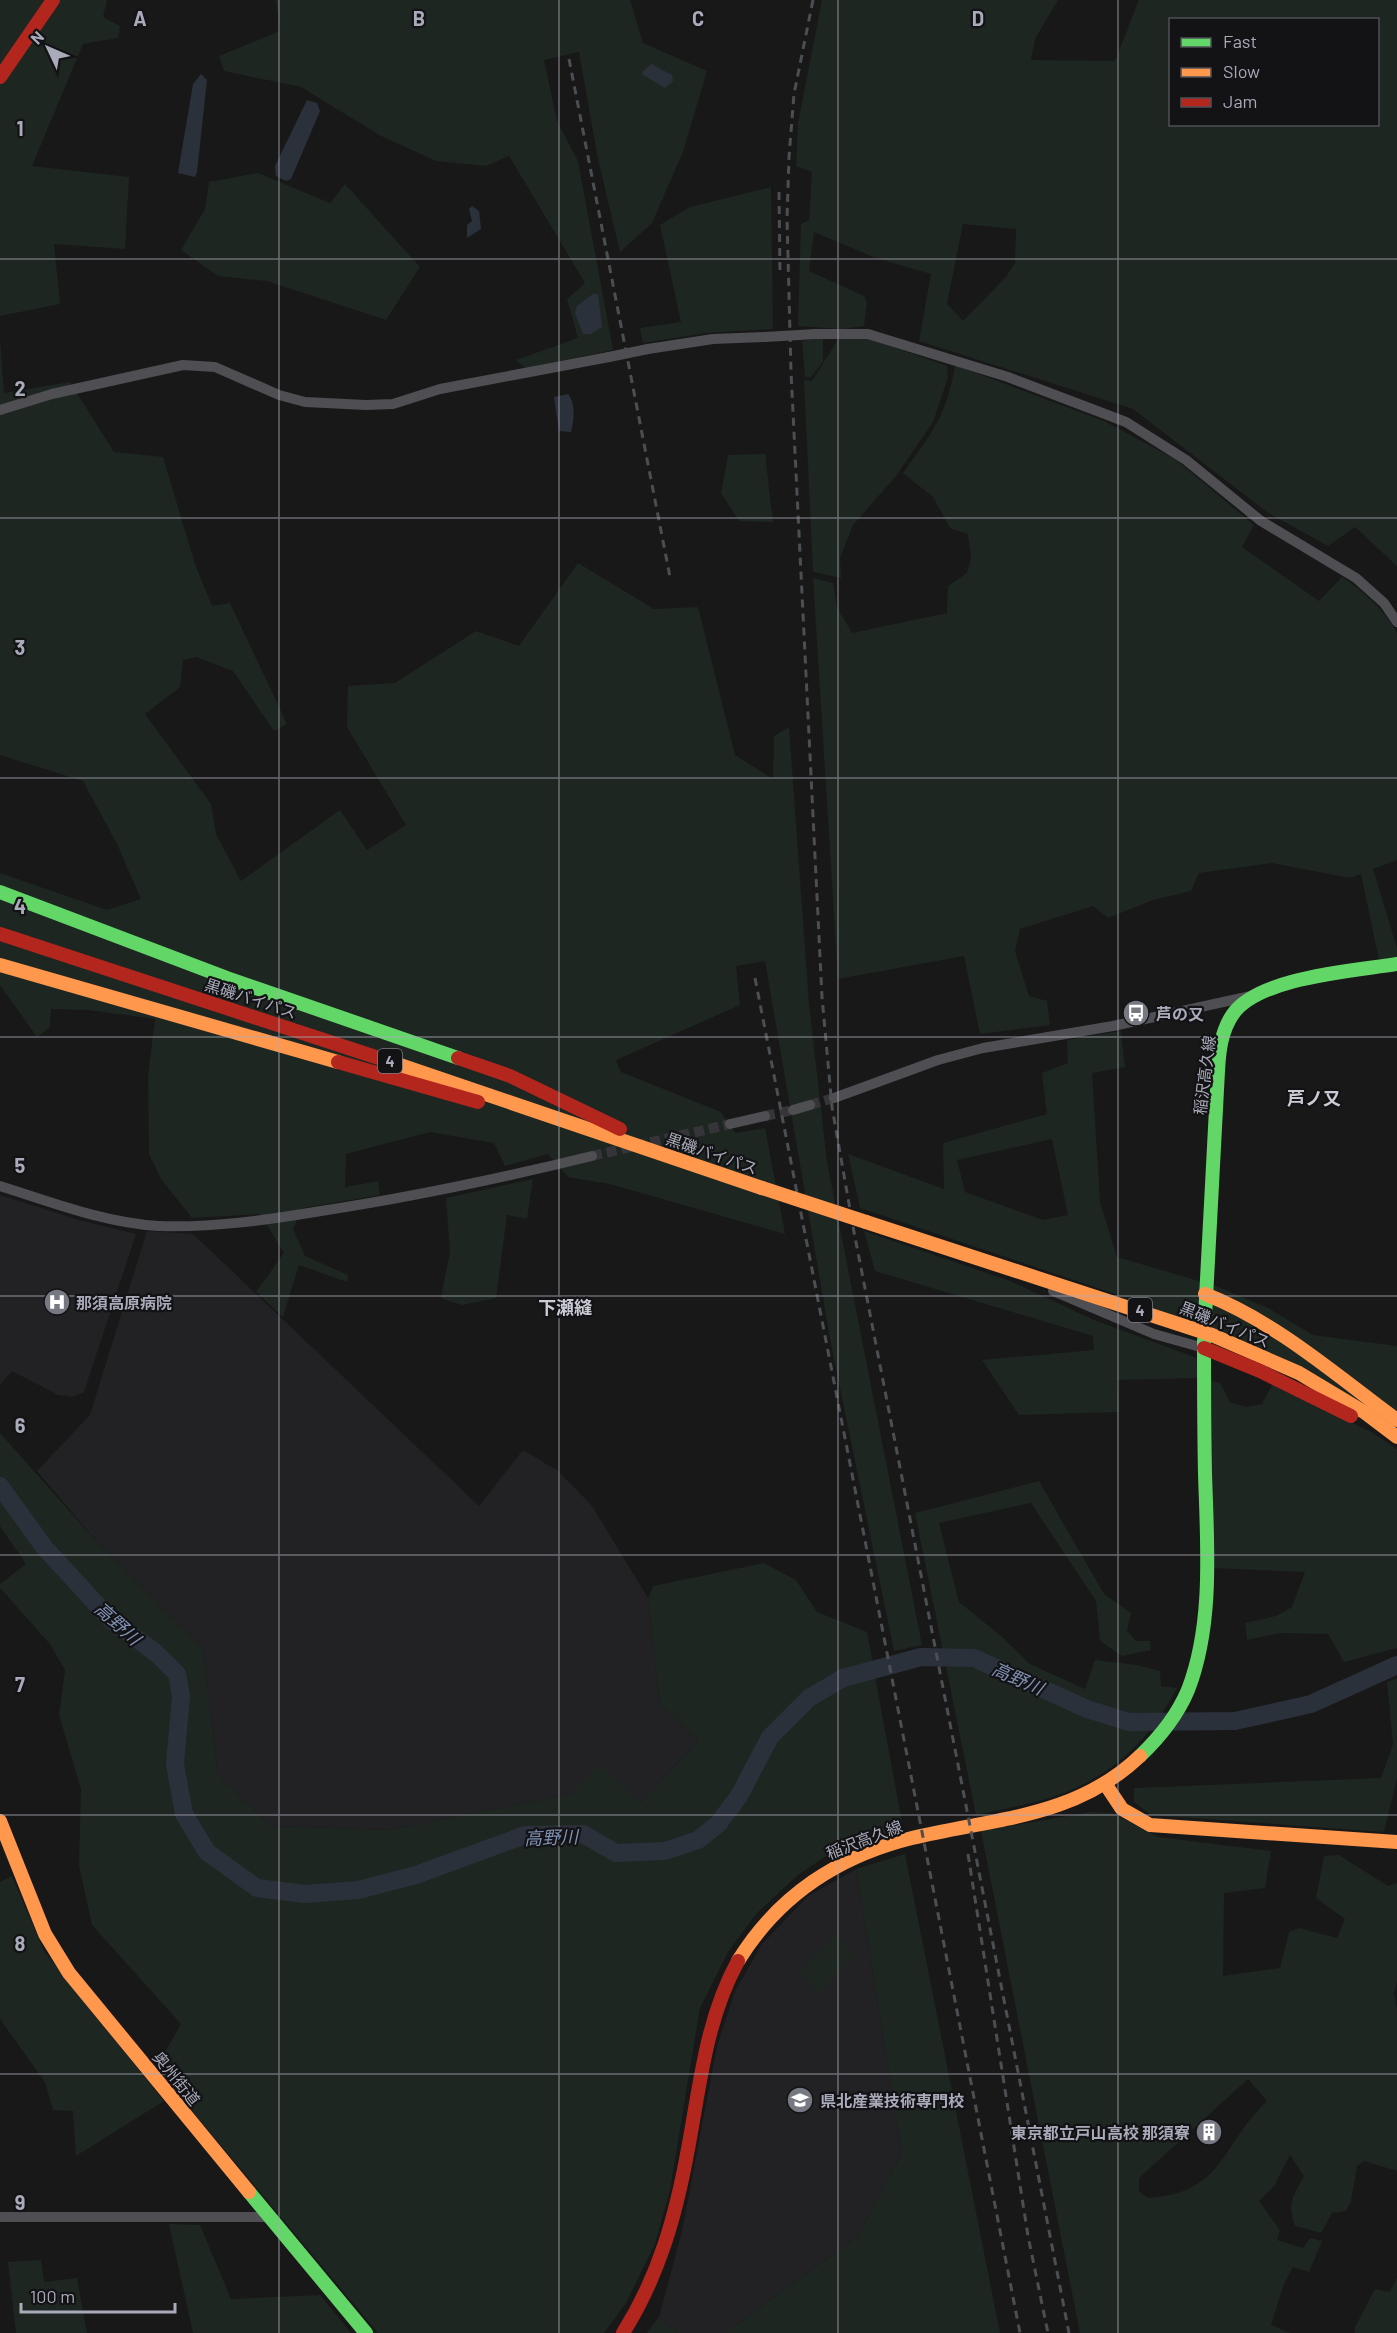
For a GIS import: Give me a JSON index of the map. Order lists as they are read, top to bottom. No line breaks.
{"streets":{"main road":["黒磯バイパス","4","稲沢高久線","奥州街道"]},"crossings":[["黒磯バイパス","4"]],"districts":["芦ノ又","下瀬縫"],"water":["高野川"],"places":{"bus stop":["芦の又"],"hospital":["那須高原病院"],"school or university":["県北産業技術専門校"],"building":["東京都立戸山高校 那須寮"]},"legend":["Fast","Slow","Jam"],"scale_bar":"100 m","north":"top left","grid":{"columns":["A","B","C","D"],"rows":["1","2","3","4","5","6","7","8","9"]}}
